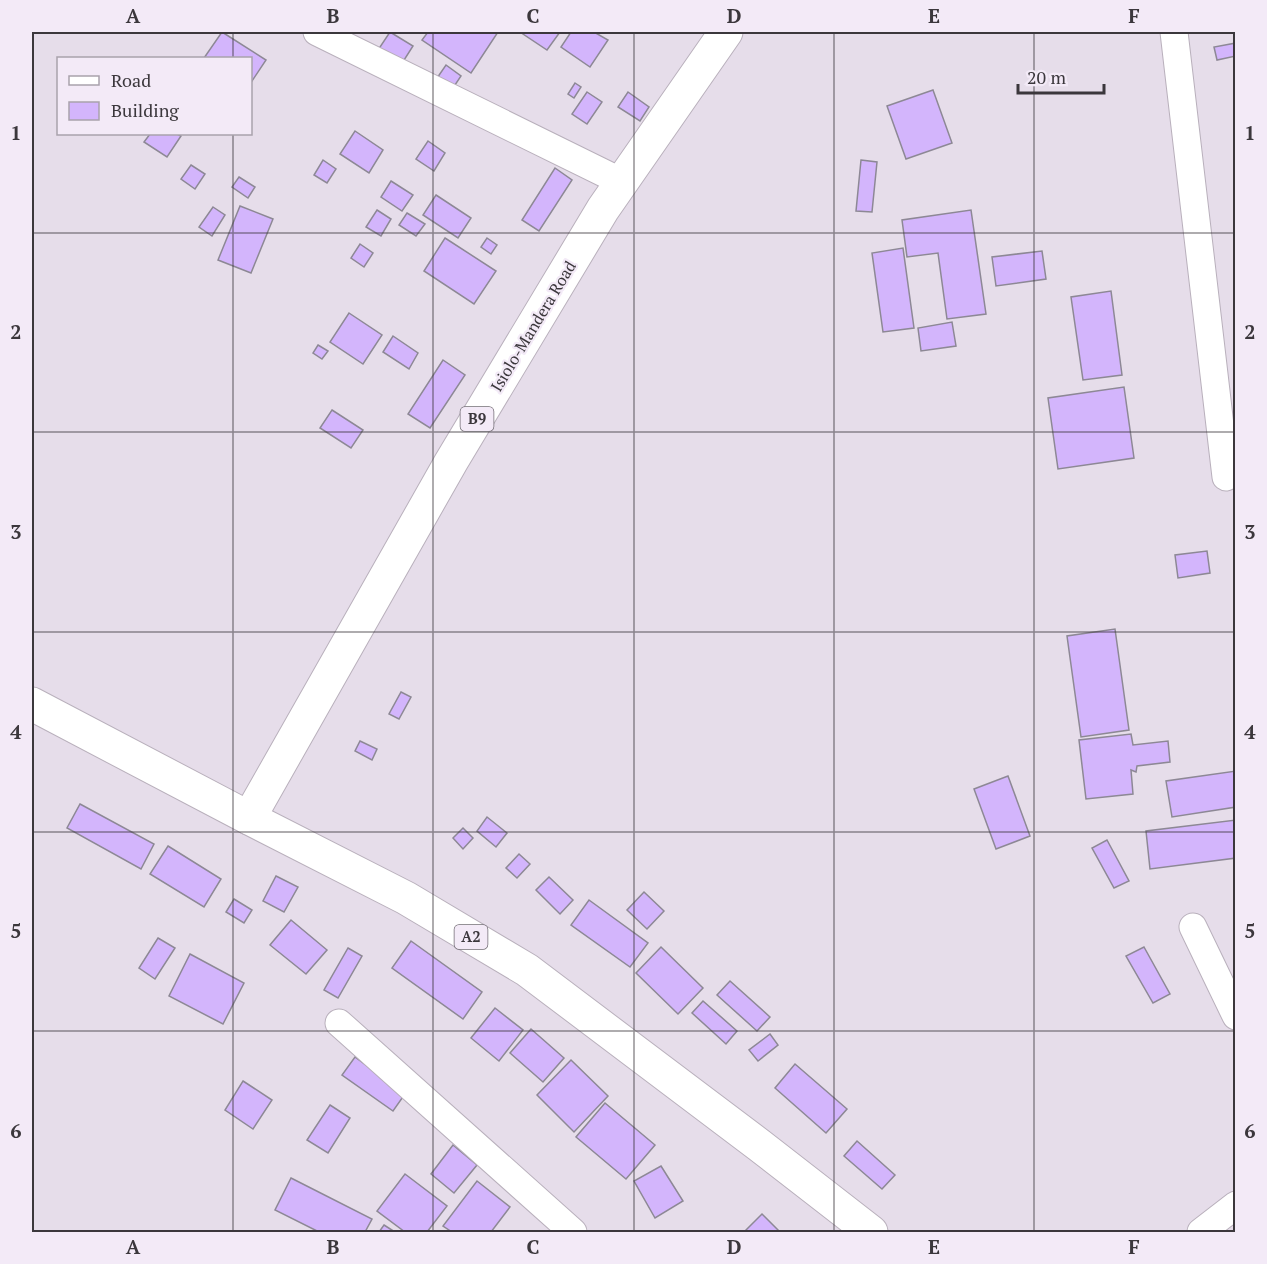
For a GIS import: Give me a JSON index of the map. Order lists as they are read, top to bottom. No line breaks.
{"streets":{"highway":["Isiolo-Mandera Road","B9","A2"]},"crossings":[["Isiolo-Mandera Road","A2"]],"legend":["Road","Building"],"scale_bar":"20 m","grid":{"columns":["A","B","C","D","E","F"],"rows":["1","2","3","4","5","6"]}}
